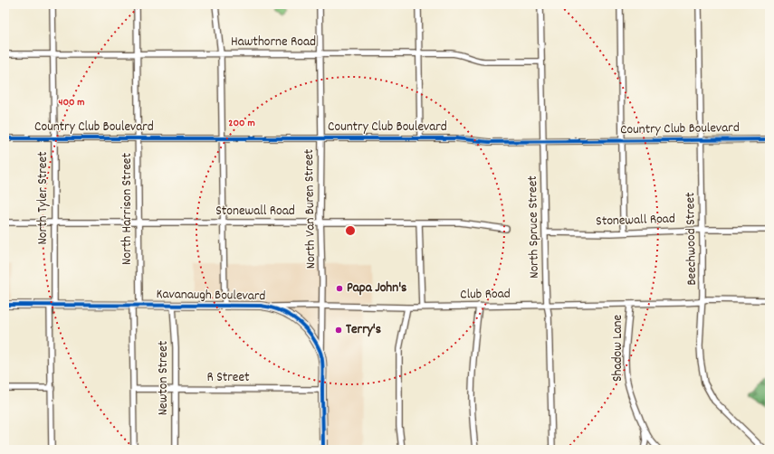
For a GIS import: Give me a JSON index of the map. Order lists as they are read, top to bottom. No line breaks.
{"streets":{"street":["Hawthorne Road","Country Club Boulevard","North Tyler Street","North Harrison Street","North Van Buren Street","Stonewall Road","North Spruce Street","Beechwood Street","Club Road","Kavanaugh Boulevard","Shadow Lane","Newton Street","R Street"]},"crossings":[["Hawthorne Road","North Tyler Street"],["Hawthorne Road","North Harrison Street"],["Hawthorne Road","North Van Buren Street"],["Hawthorne Road","North Spruce Street"],["Country Club Boulevard","North Tyler Street"],["Country Club Boulevard","North Harrison Street"],["Country Club Boulevard","North Van Buren Street"],["Country Club Boulevard","North Spruce Street"],["Country Club Boulevard","Beechwood Street"],["North Tyler Street","Stonewall Road"],["North Tyler Street","Kavanaugh Boulevard"],["North Harrison Street","Stonewall Road"],["North Harrison Street","Kavanaugh Boulevard"],["North Harrison Street","R Street"],["North Van Buren Street","Stonewall Road"],["North Van Buren Street","Club Road"],["North Van Buren Street","Kavanaugh Boulevard"],["Stonewall Road","North Spruce Street"],["Stonewall Road","Beechwood Street"],["North Spruce Street","Club Road"],["Beechwood Street","Club Road"],["Club Road","Kavanaugh Boulevard"],["Club Road","Shadow Lane"],["Kavanaugh Boulevard","Newton Street"],["Kavanaugh Boulevard","R Street"],["Newton Street","R Street"]],"places":["Papa John's","Terry's"],"rings":["400 m","200 m"]}
